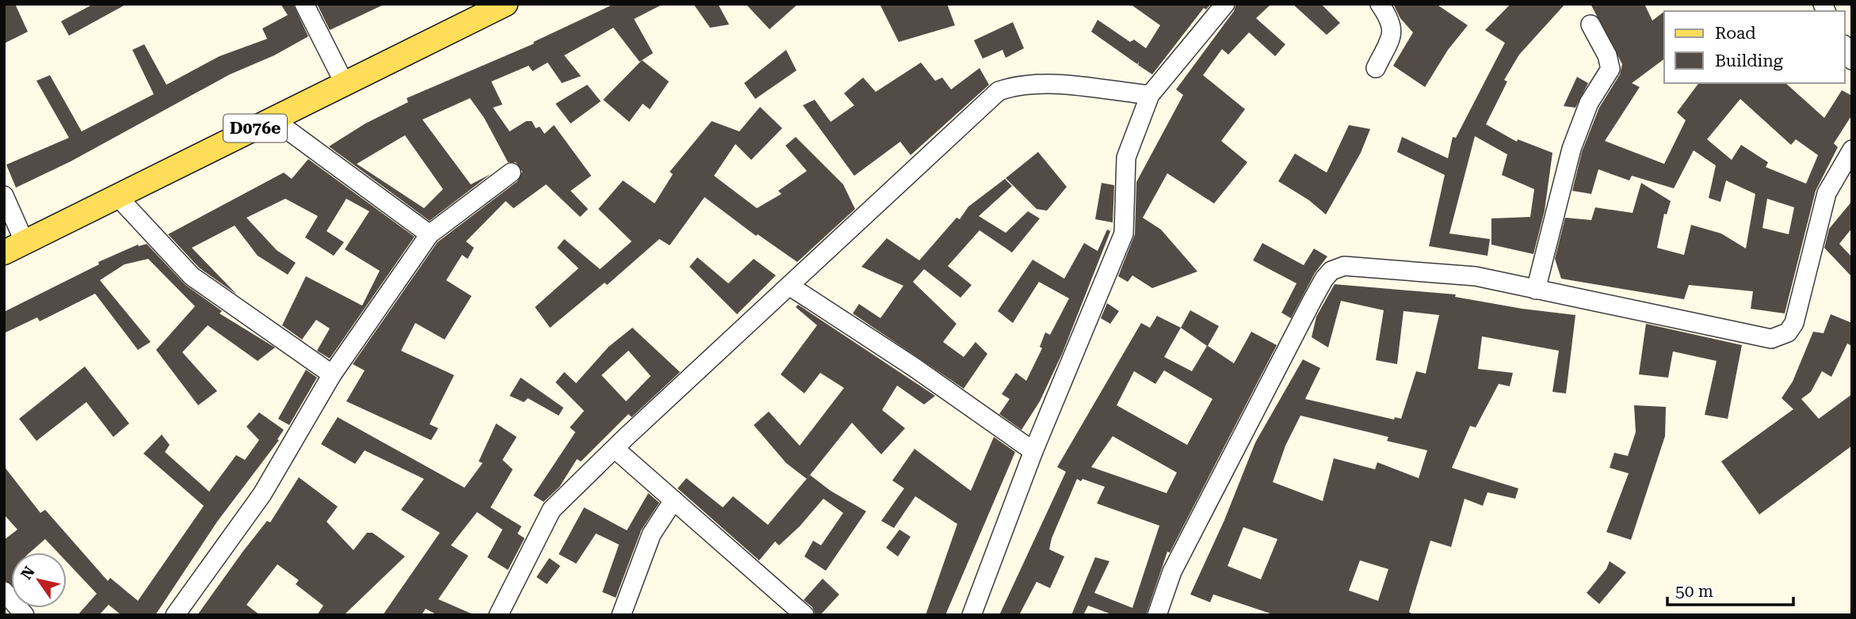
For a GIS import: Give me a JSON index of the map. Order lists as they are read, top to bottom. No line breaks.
{"streets":{"main road":["D076e"]},"legend":["Road","Building"],"scale_bar":"50 m","north":"top left"}
